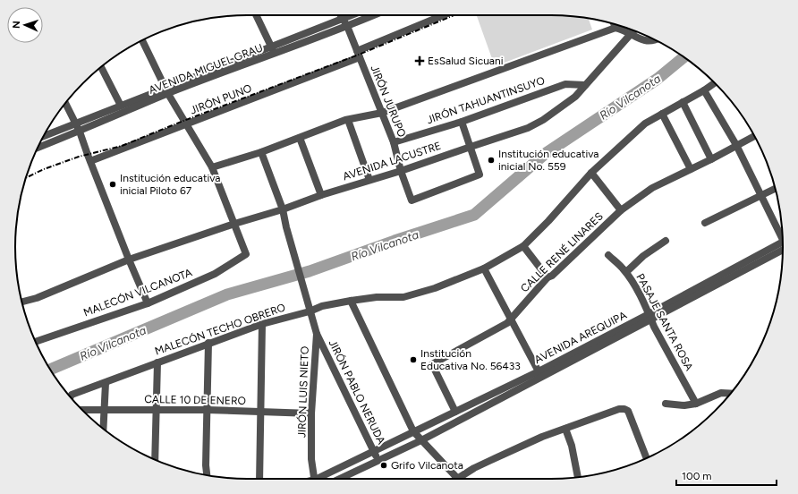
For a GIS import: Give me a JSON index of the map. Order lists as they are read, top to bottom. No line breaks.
{"streets":{"street":["AVENIDA MIGUEL GRAU","JIRÓN PUNO","JIRÓN TAHUANTINSUYO","JIRÓN JURUPO","AVENIDA LACUSTRE","CALLE RENÉ LINARES","MALECÓN VILCANOTA","PASAJE SANTA ROSA","MALECÓN TECHO OBRERO","AVENIDA AREQUIPA","JIRÓN LUIS NIETO","JIRÓN PABLO NERUDA","CALLE 10 DE ENERO"]},"crossings":[["AVENIDA MIGUEL GRAU","JIRÓN JURUPO"],["JIRÓN PUNO","JIRÓN JURUPO"],["JIRÓN TAHUANTINSUYO","JIRÓN JURUPO"],["JIRÓN TAHUANTINSUYO","AVENIDA LACUSTRE"],["JIRÓN JURUPO","AVENIDA LACUSTRE"],["AVENIDA LACUSTRE","MALECÓN VILCANOTA"],["AVENIDA LACUSTRE","JIRÓN LUIS NIETO"],["CALLE RENÉ LINARES","AVENIDA AREQUIPA"],["PASAJE SANTA ROSA","AVENIDA AREQUIPA"],["MALECÓN TECHO OBRERO","JIRÓN LUIS NIETO"],["AVENIDA AREQUIPA","JIRÓN PABLO NERUDA"],["JIRÓN LUIS NIETO","JIRÓN PABLO NERUDA"],["JIRÓN LUIS NIETO","CALLE 10 DE ENERO"]],"water":["Río Vilcanota"],"places":{"health":["EsSalud Sicuani"],"other":["Institución educativa inicial No. 559","Institución educativa inicial Piloto 67","Institución Educativa No. 56433","Grifo Vilcanota"]},"scale_bar":"100 m","north":"left"}
